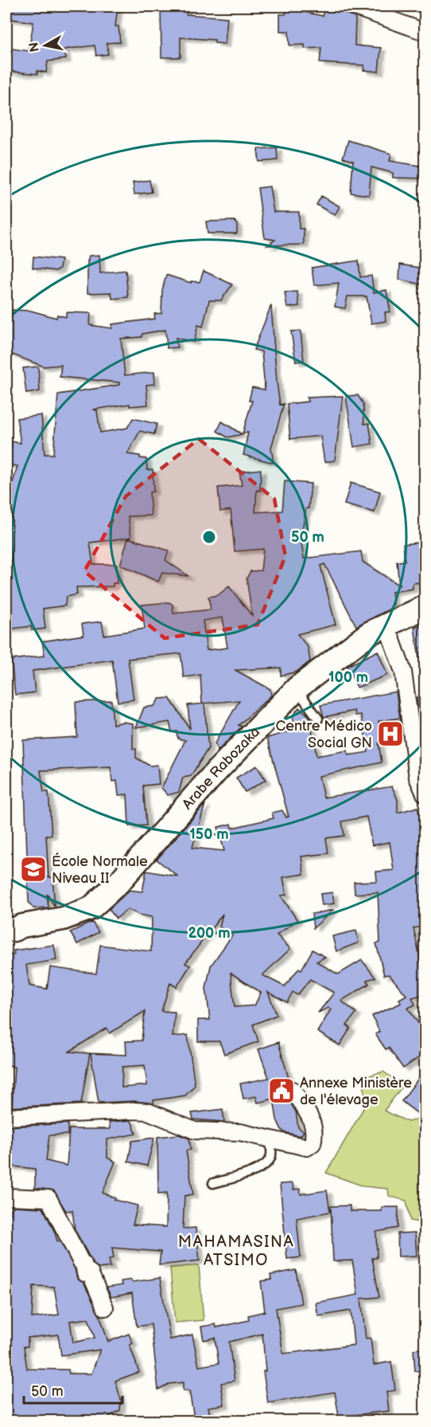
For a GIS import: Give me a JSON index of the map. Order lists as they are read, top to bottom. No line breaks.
{"streets":{"street":["Arabe Rabozaka"]},"districts":["MAHAMASINA ATSIMO"],"places":{"hospital":["Centre Médico Social GN"],"school or university":["École Normale Niveau II"],"public building":["Annexe Ministère de l'élevage"]},"scale_bar":"50 m","north":"left","rings":["50 m","100 m","150 m","200 m"]}
